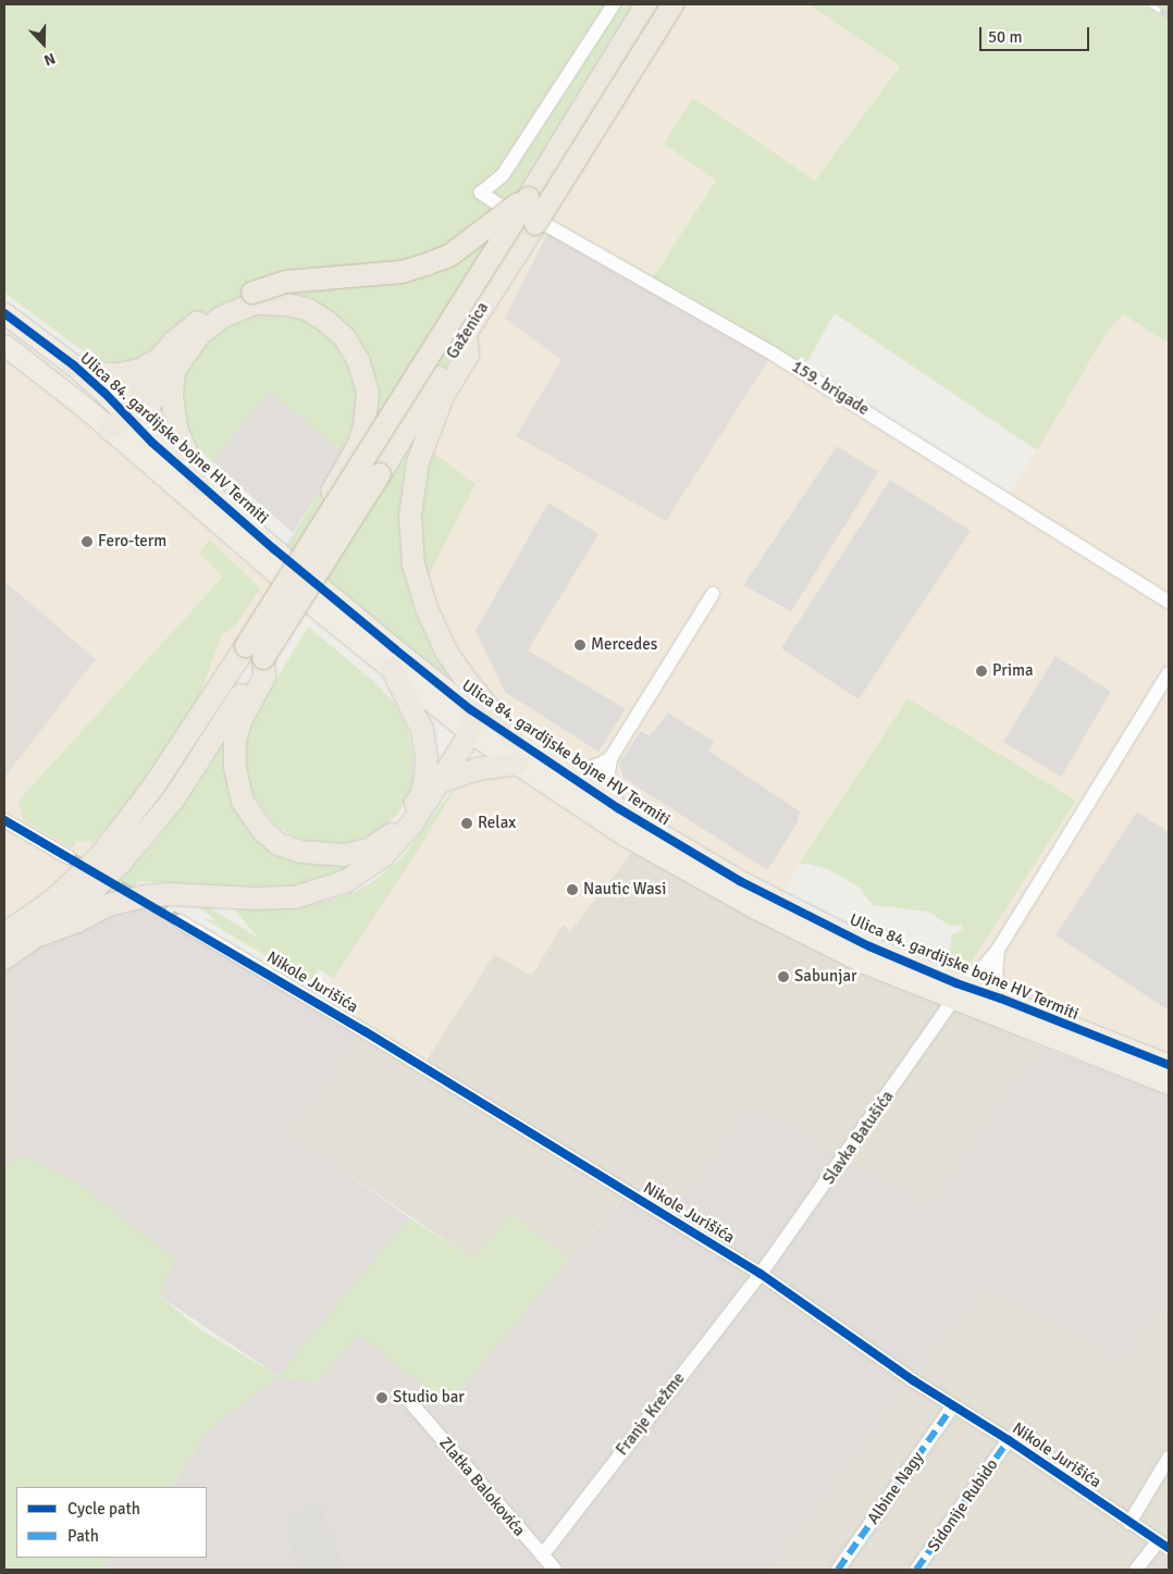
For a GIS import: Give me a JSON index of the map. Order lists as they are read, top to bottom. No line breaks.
{"streets":{"highway":["Gaženica"],"main road":["Ulica 84. gardijske bojne HV Termiti"],"street":["159. brigade","Nikole Jurišića","Slavka Batušića","Franje Krežme","Zlatka Balokovića","Albine Nagy","Sidonije Rubido"]},"crossings":[["Ulica 84. gardijske bojne HV Termiti","Slavka Batušića"],["Nikole Jurišića","Slavka Batušića"],["Nikole Jurišića","Franje Krežme"],["Nikole Jurišića","Albine Nagy"],["Nikole Jurišića","Sidonije Rubido"],["Slavka Batušića","Franje Krežme"],["Franje Krežme","Zlatka Balokovića"]],"places":["Fero-term","Mercedes","Prima","Relax","Nautic Wasi","Sabunjar","Studio bar"],"legend":["Cycle path","Path"],"scale_bar":"50 m","north":"bottom"}
